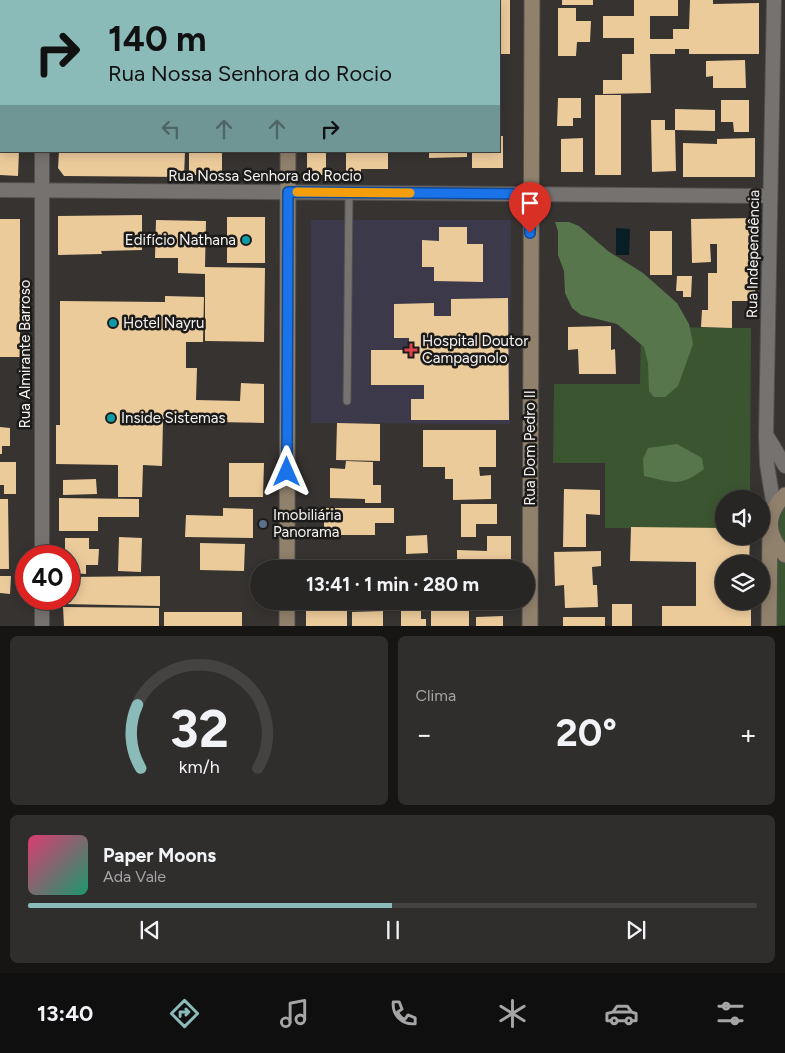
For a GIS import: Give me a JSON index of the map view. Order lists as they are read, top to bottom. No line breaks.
{"streets":{"street":["Rua Nossa Senhora do Rocio","Rua Independência","Rua Almirante Barroso","Rua Dom Pedro II"]},"crossings":[["Rua Nossa Senhora do Rocio","Rua Independência"],["Rua Nossa Senhora do Rocio","Rua Almirante Barroso"],["Rua Nossa Senhora do Rocio","Rua Dom Pedro II"]],"places":{"other":["Edifício Nathana","Hotel Nayru","Inside Sistemas","Imobiliária Panorama"],"health":["Hospital Doutor Campagnolo"]},"page":{"turn":["140 m","Rua Nossa Senhora do Rocio"],"limit":"40","trip":"13:41 · 1 min · 280 m","tile":"Clima","heat":["−","20°","+"],"song":["Paper Moons","Ada Vale"],"tabs":"13:40","gauge":["32","km/h"]}}
